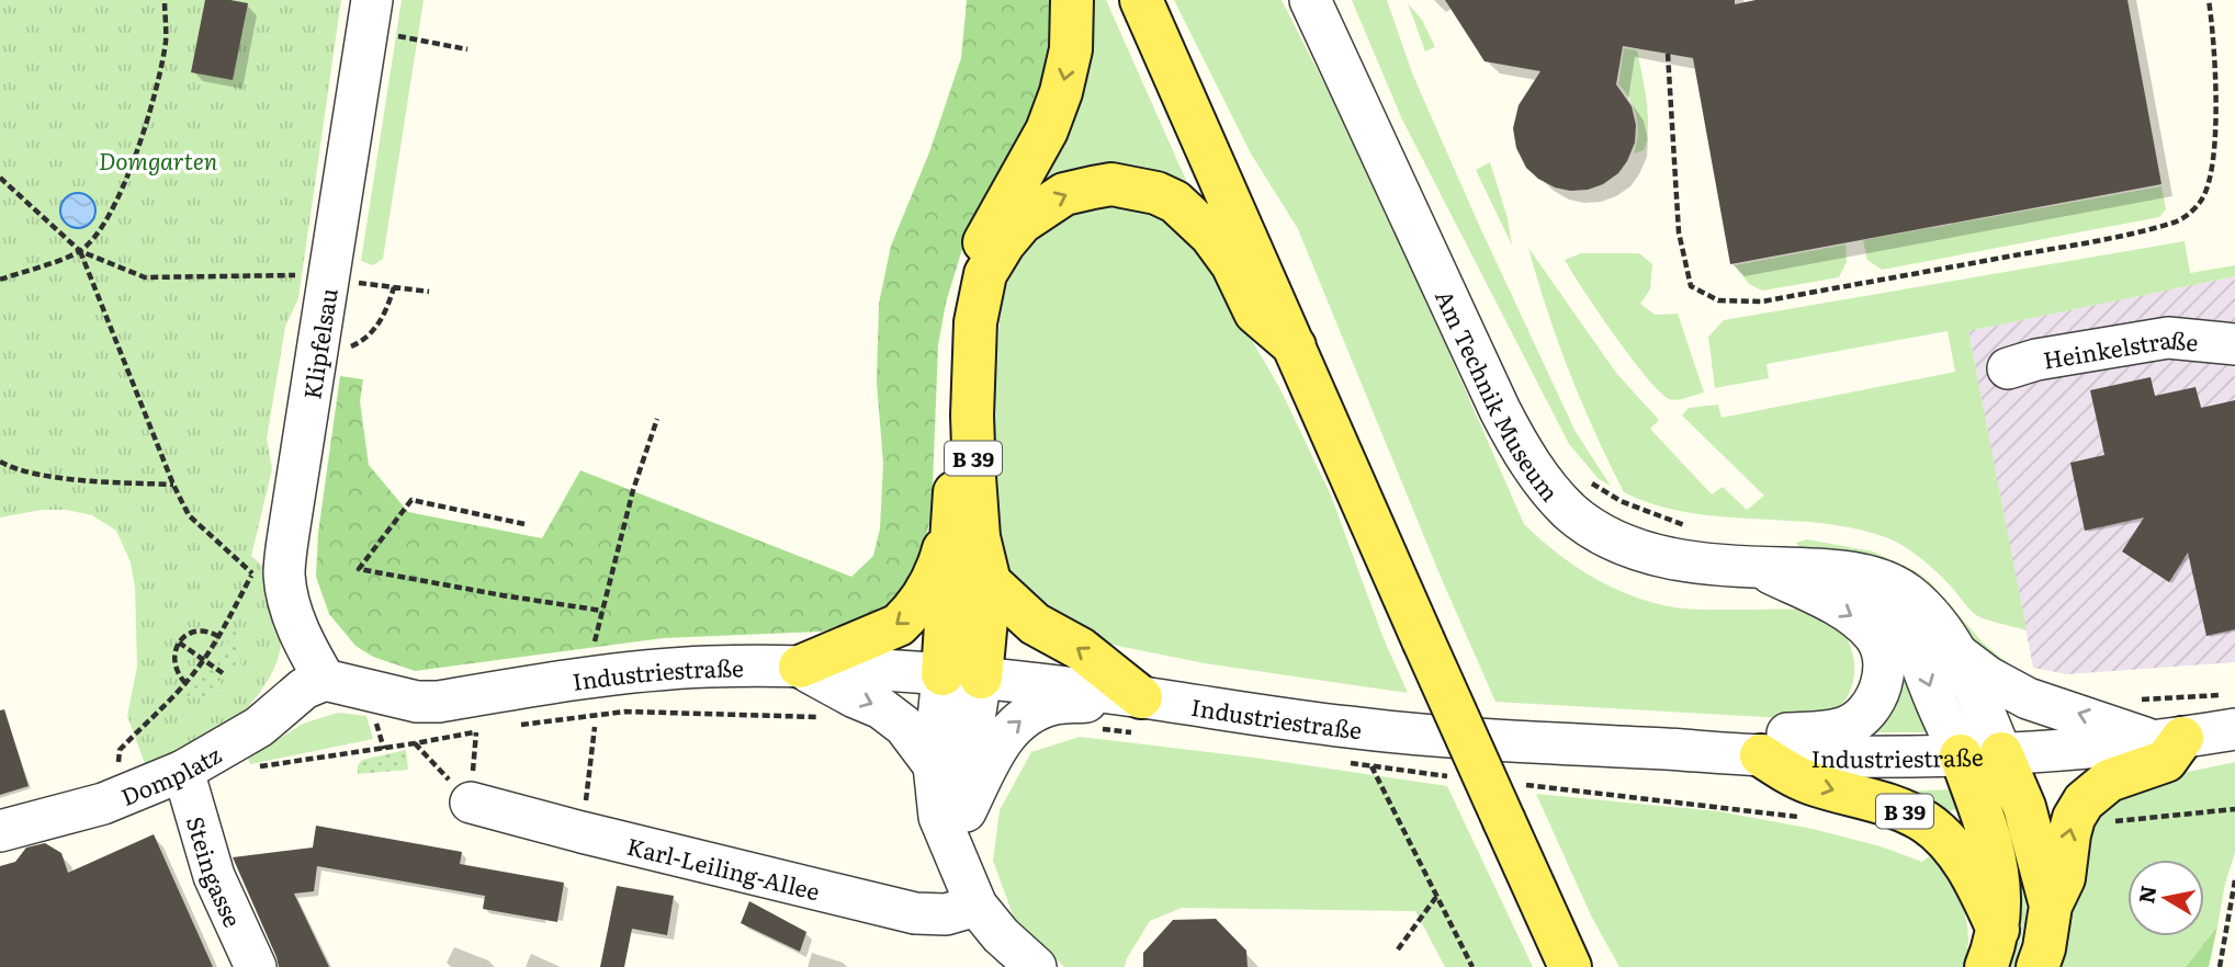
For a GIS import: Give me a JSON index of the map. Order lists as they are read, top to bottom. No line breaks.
{"streets":{"main road":["B 39"],"street":["Klipfelsau","Heinkelstraße","Am Technik Museum","Industriestraße","Domplatz","Karl-Leiling-Allee","Steingasse"]},"crossings":[["Klipfelsau","Industriestraße"],["Klipfelsau","Domplatz"],["Am Technik Museum","B 39"],["Am Technik Museum","Industriestraße"],["B 39","Industriestraße"],["Industriestraße","Domplatz"],["Domplatz","Steingasse"]],"parks":["Domgarten"],"north":"left"}
